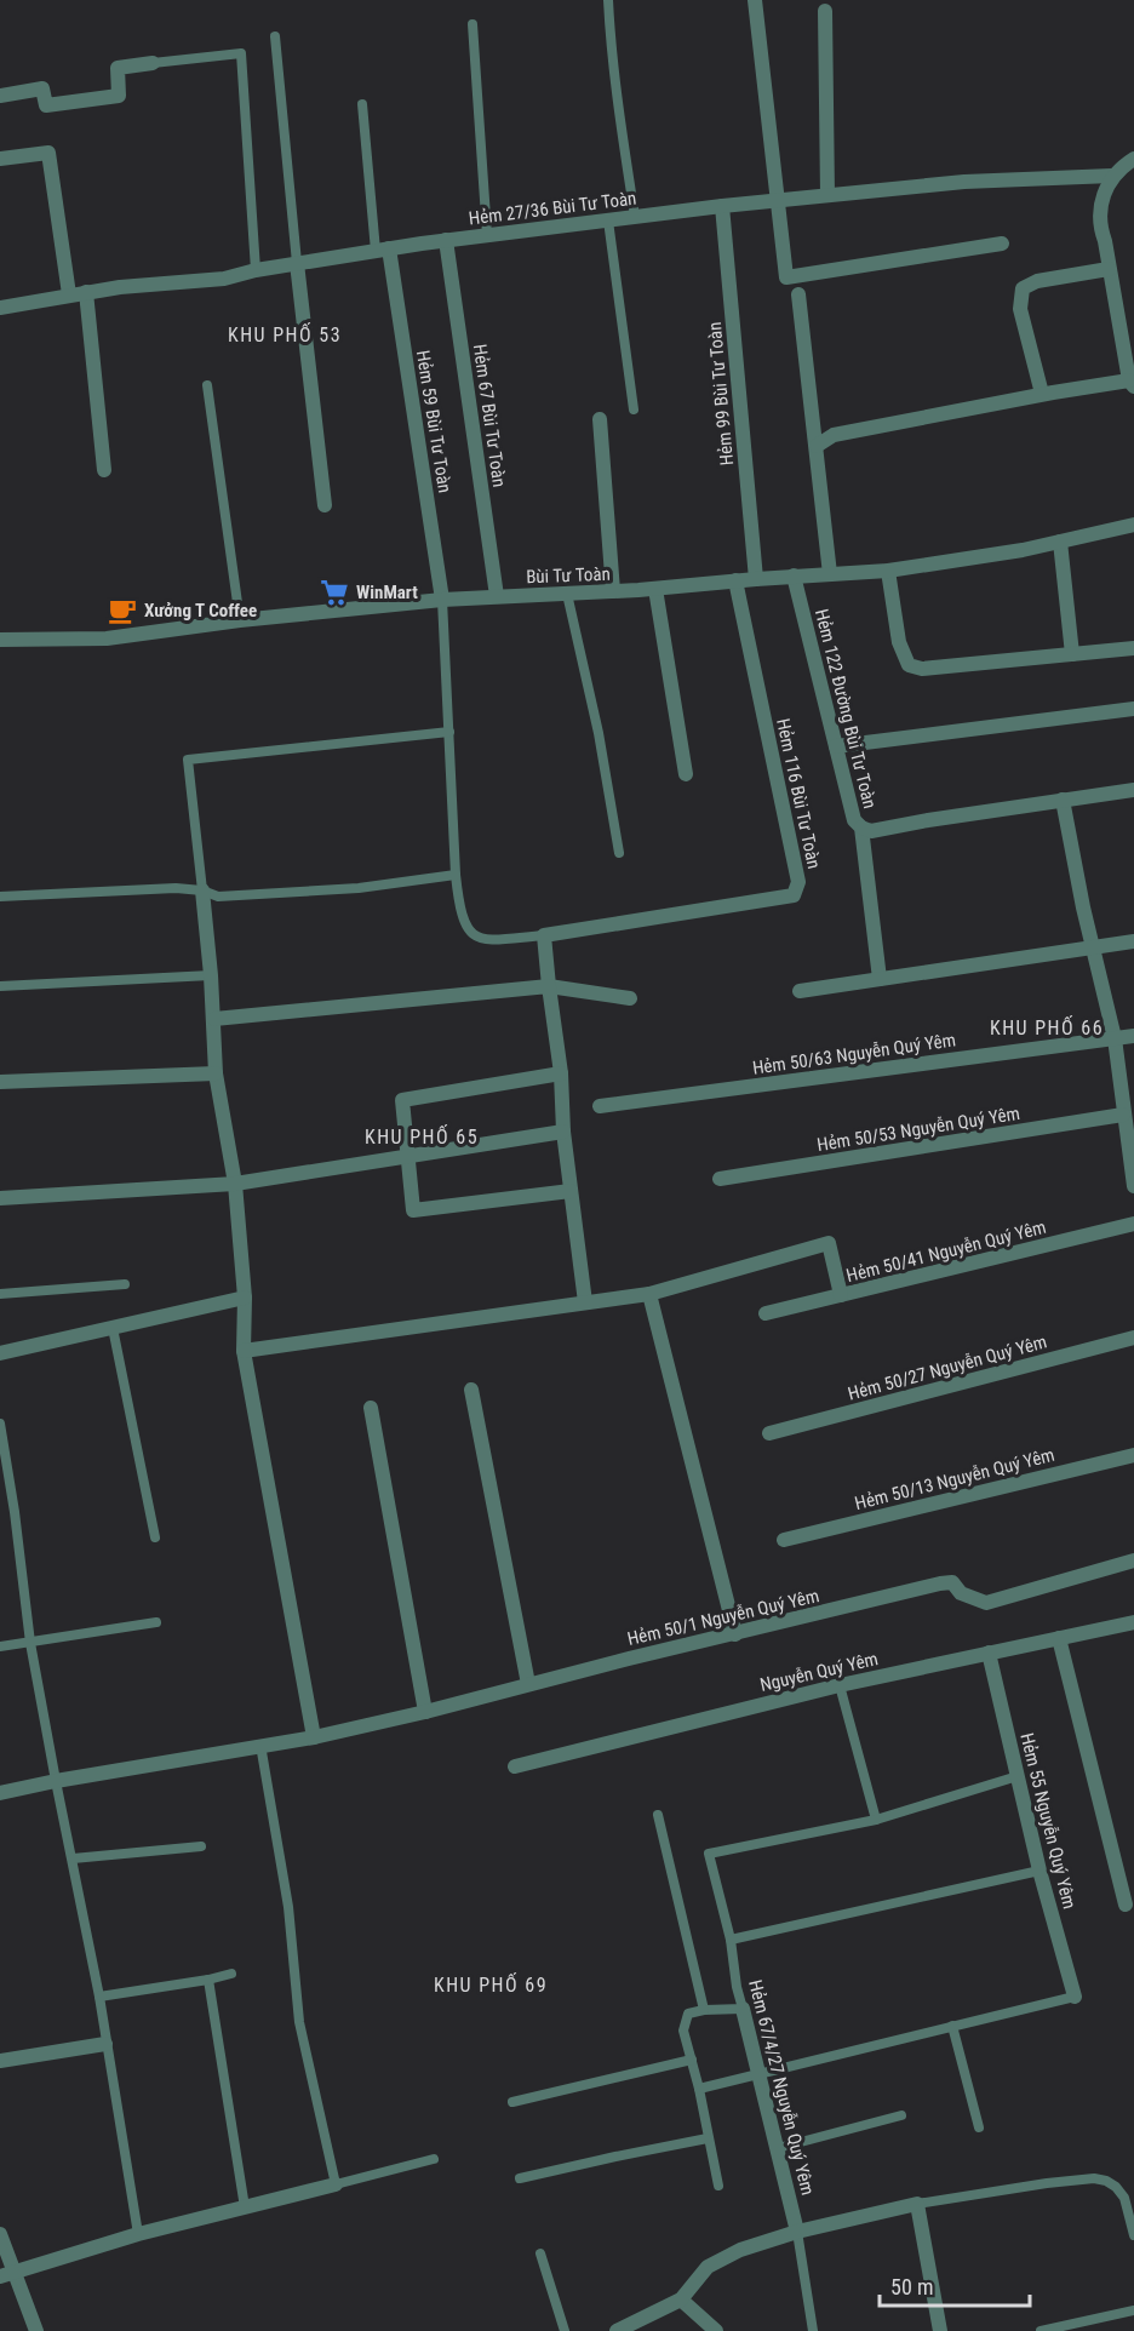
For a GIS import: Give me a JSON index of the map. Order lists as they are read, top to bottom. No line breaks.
{"streets":{"street":["Hẻm 27/36 Bùi Tư Toàn","Hẻm 99 Bùi Tư Toàn","Hẻm 67 Bùi Tư Toàn","Hẻm 59 Bùi Tư Toàn","Bùi Tư Toàn","Hẻm 122 Đường Bùi Tư Toàn","Hẻm 116 Bùi Tư Toàn","Hẻm 50/63 Nguyễn Quý Yêm","Hẻm 50/53 Nguyễn Quý Yêm","Hẻm 50/41 Nguyễn Quý Yêm","Hẻm 50/27 Nguyễn Quý Yêm","Hẻm 50/13 Nguyễn Quý Yêm","Hẻm 50/1 Nguyễn Quý Yêm","Nguyễn Quý Yêm","Hẻm 55 Nguyễn Quý Yêm","Hẻm 67/4/27 Nguyễn Quý Yêm"]},"crossings":[["Hẻm 27/36 Bùi Tư Toàn","Hẻm 99 Bùi Tư Toàn"],["Hẻm 27/36 Bùi Tư Toàn","Hẻm 67 Bùi Tư Toàn"],["Hẻm 27/36 Bùi Tư Toàn","Hẻm 59 Bùi Tư Toàn"],["Hẻm 99 Bùi Tư Toàn","Bùi Tư Toàn"],["Hẻm 67 Bùi Tư Toàn","Bùi Tư Toàn"],["Hẻm 59 Bùi Tư Toàn","Bùi Tư Toàn"],["Bùi Tư Toàn","Hẻm 122 Đường Bùi Tư Toàn"],["Bùi Tư Toàn","Hẻm 116 Bùi Tư Toàn"],["Nguyễn Quý Yêm","Hẻm 55 Nguyễn Quý Yêm"]],"districts":["KHU PHỐ 53","KHU PHỐ 66","KHU PHỐ 65","KHU PHỐ 69"],"places":{"supermarket":["WinMart"],"cafe":["Xưởng T Coffee"]},"scale_bar":"50 m"}
